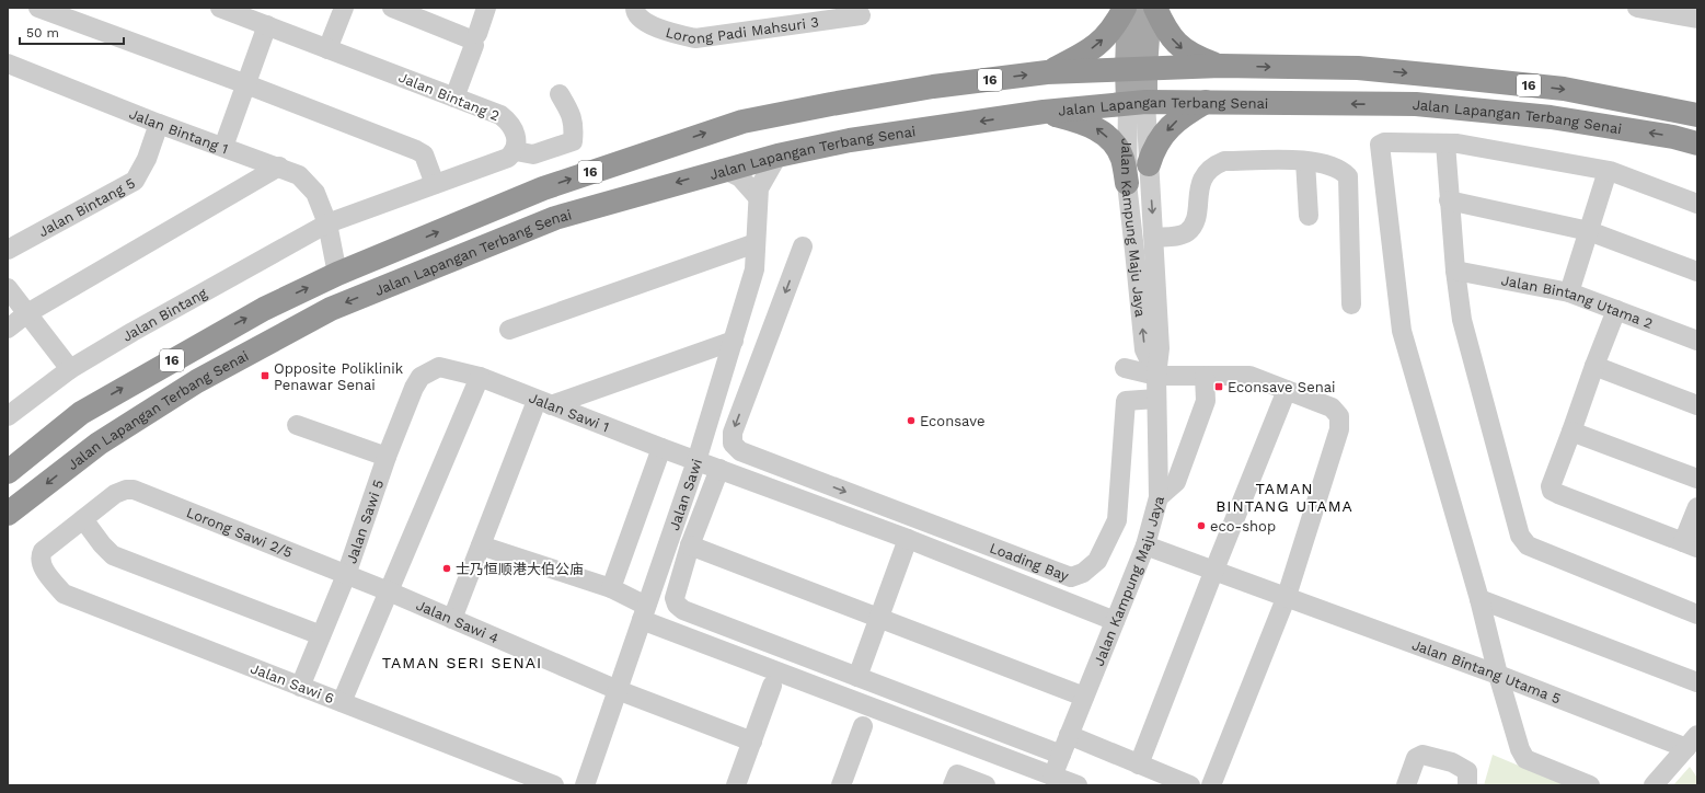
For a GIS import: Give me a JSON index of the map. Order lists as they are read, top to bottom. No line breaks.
{"streets":{"highway":["16","Jalan Lapangan Terbang Senai"],"street":["Lorong Padi Mahsuri 3","Jalan Bintang 2","Jalan Bintang 1","Jalan Bintang 5","Jalan Kampung Maju Jaya","Jalan Bintang Utama 2","Jalan Bintang","Jalan Sawi 1","Jalan Sawi","Jalan Sawi 5","Lorong Sawi 2/5","Loading Bay","Jalan Sawi 4","Jalan Bintang Utama 5","Jalan Sawi 6"]},"crossings":[["Jalan Lapangan Terbang Senai","Jalan Bintang 1"],["Jalan Lapangan Terbang Senai","Jalan Kampung Maju Jaya"],["Jalan Lapangan Terbang Senai","Jalan Sawi"],["Jalan Bintang 1","Jalan Bintang 5"],["Jalan Bintang 1","Jalan Bintang"],["Jalan Kampung Maju Jaya","Jalan Sawi 1"],["Jalan Kampung Maju Jaya","Loading Bay"],["Jalan Kampung Maju Jaya","Jalan Bintang Utama 5"],["Jalan Sawi 1","Jalan Sawi"],["Jalan Sawi 1","Jalan Sawi 5"],["Jalan Sawi","Jalan Sawi 4"],["Jalan Sawi 5","Lorong Sawi 2/5"],["Jalan Sawi 5","Jalan Sawi 4"],["Jalan Sawi 5","Jalan Sawi 6"],["Lorong Sawi 2/5","Jalan Sawi 4"],["Lorong Sawi 2/5","Jalan Sawi 6"]],"districts":["TAMAN BINTANG UTAMA","TAMAN SERI SENAI"],"places":{"transit":["Opposite Poliklinik Penawar Senai","Econsave Senai"],"other":["Econsave","eco-shop","士乃恒顺港大伯公庙"]},"scale_bar":"50 m"}
